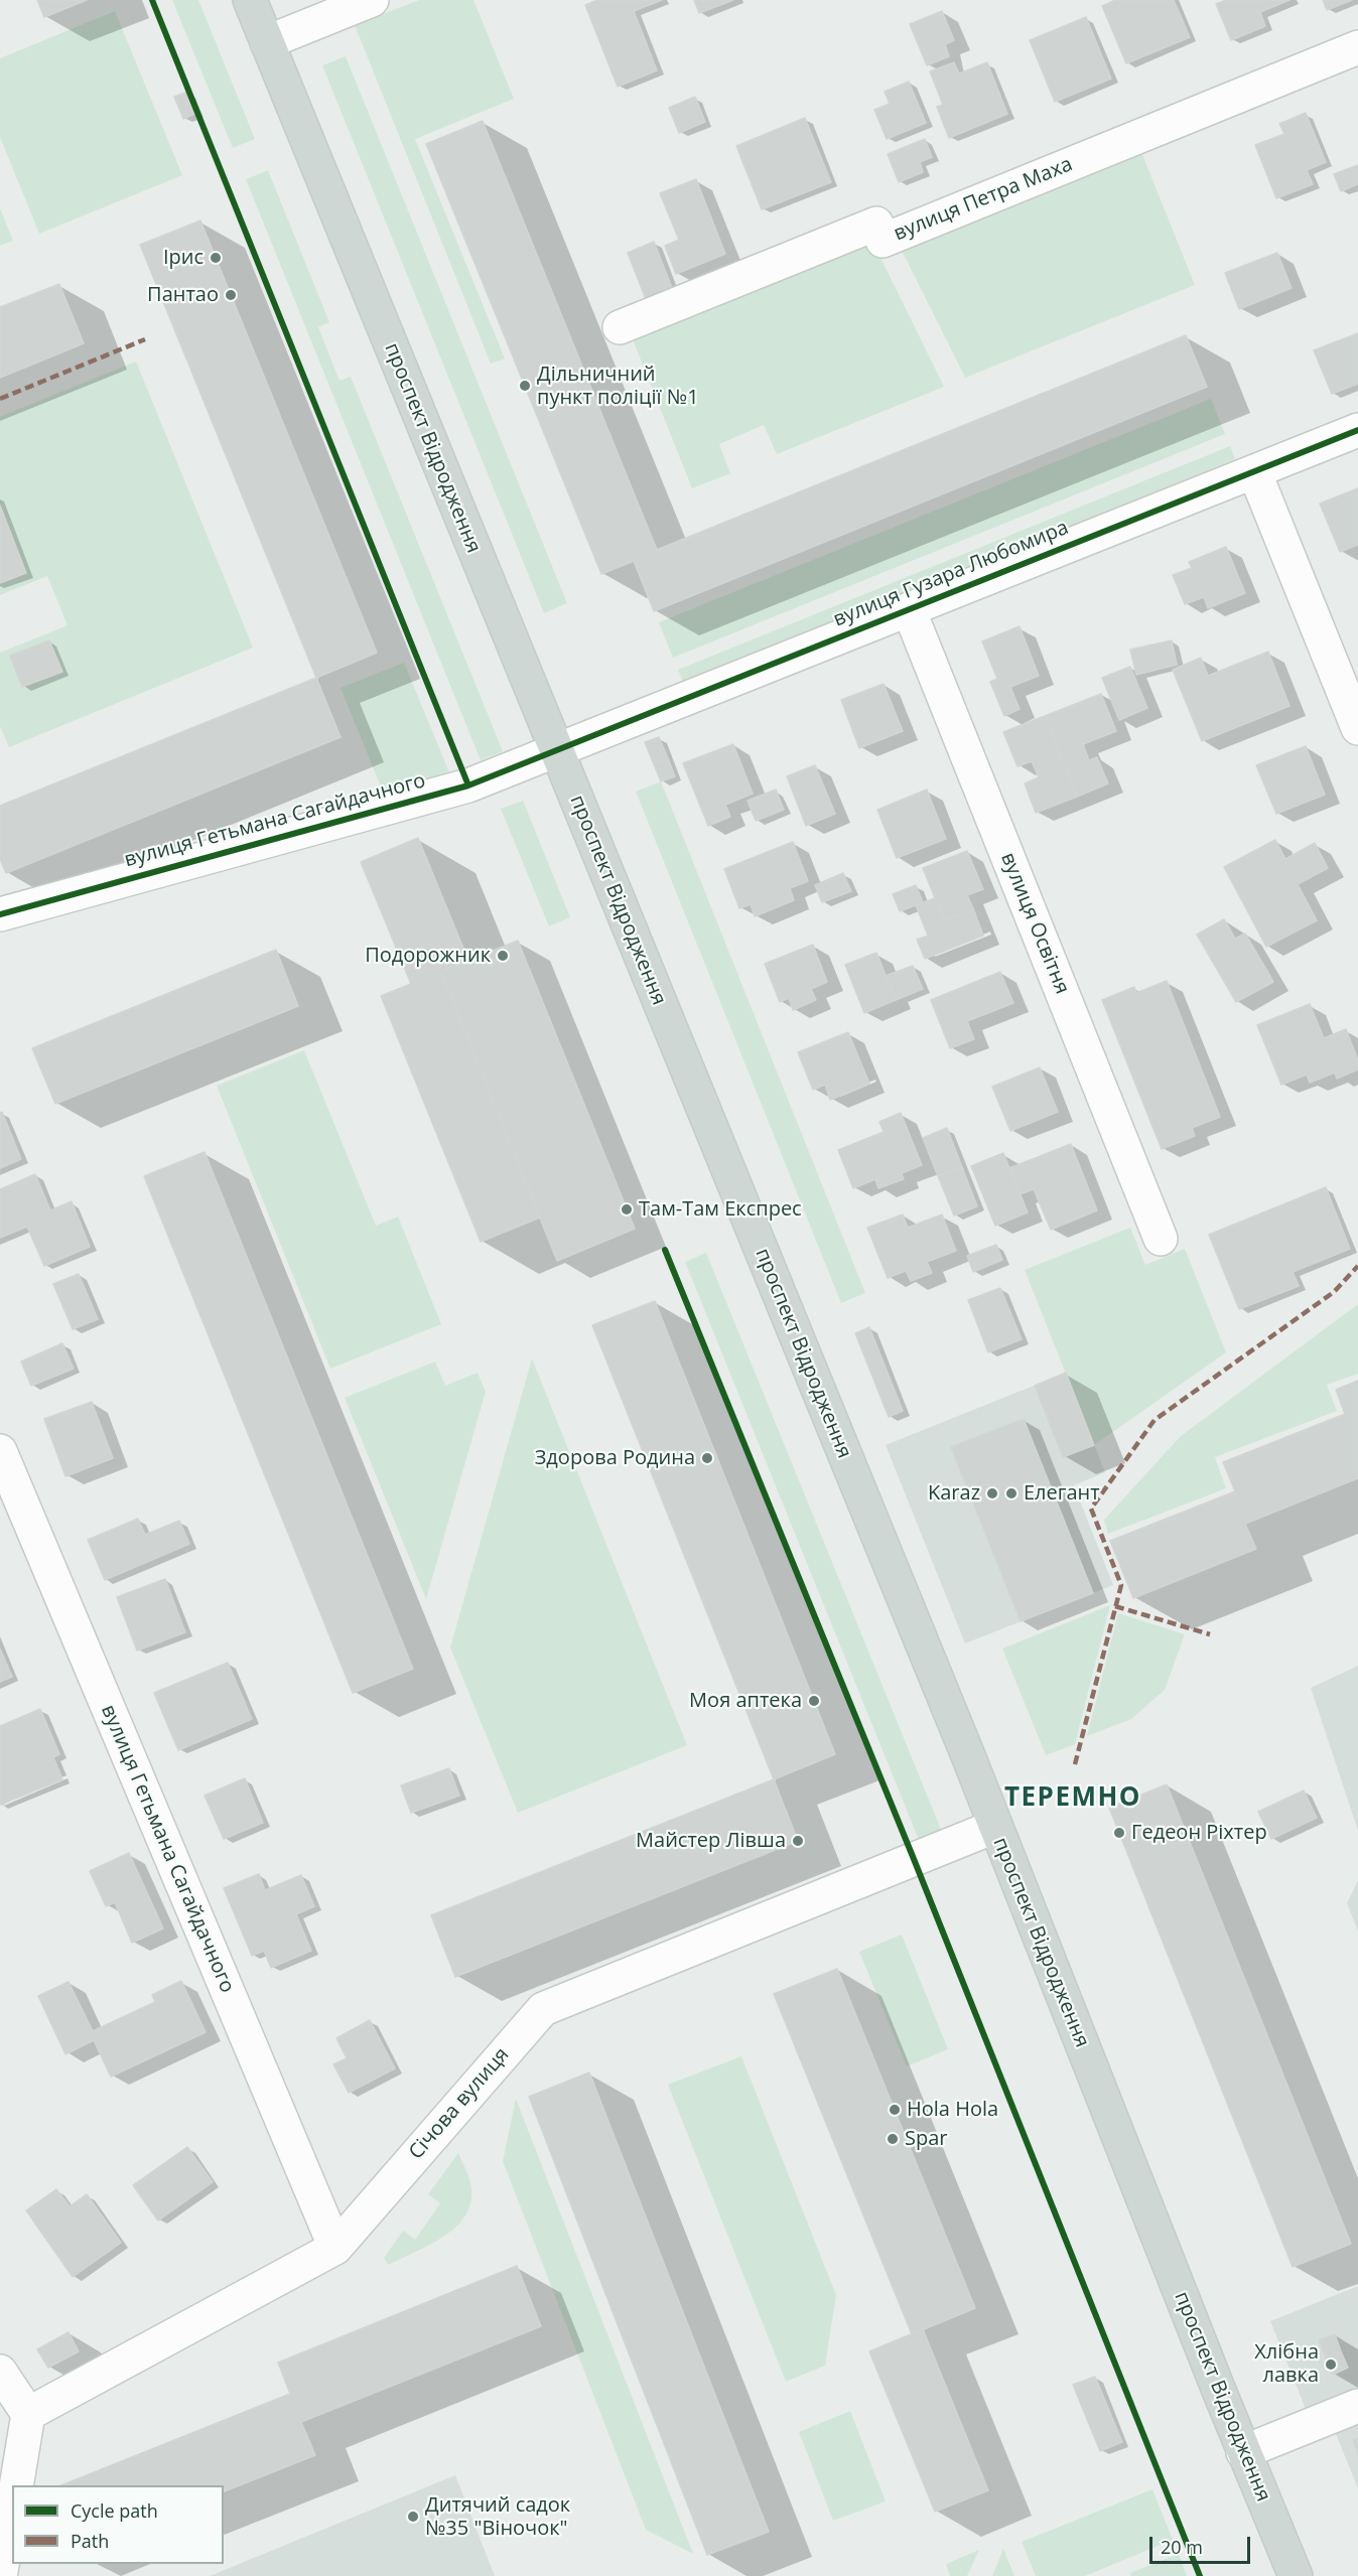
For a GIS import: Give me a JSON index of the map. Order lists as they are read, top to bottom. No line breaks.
{"streets":{"main road":["проспект Відродження"],"street":["вулиця Петра Маха","вулиця Гузара Любомира","вулиця Гетьмана Сагайдачного","вулиця Освітня","Січова вулиця"]},"crossings":[["проспект Відродження","вулиця Гузара Любомира"],["проспект Відродження","вулиця Гетьмана Сагайдачного"],["проспект Відродження","Січова вулиця"],["вулиця Гузара Любомира","вулиця Гетьмана Сагайдачного"],["вулиця Гузара Любомира","вулиця Освітня"],["вулиця Гетьмана Сагайдачного","Січова вулиця"]],"districts":["ТЕРЕМНО"],"places":["Ірис","Пантао","Дільничний пункт поліції №1","Подорожник","Там-Там Експрес","Здорова Родина","Karaz","Елегант","Моя аптека","Гедеон Ріхтер","Майстер Лівша","Hola Hola","Spar","Хлібна лавка","Дитячий садок №35 \"Віночок\""],"legend":["Cycle path","Path"],"scale_bar":"20 m"}
